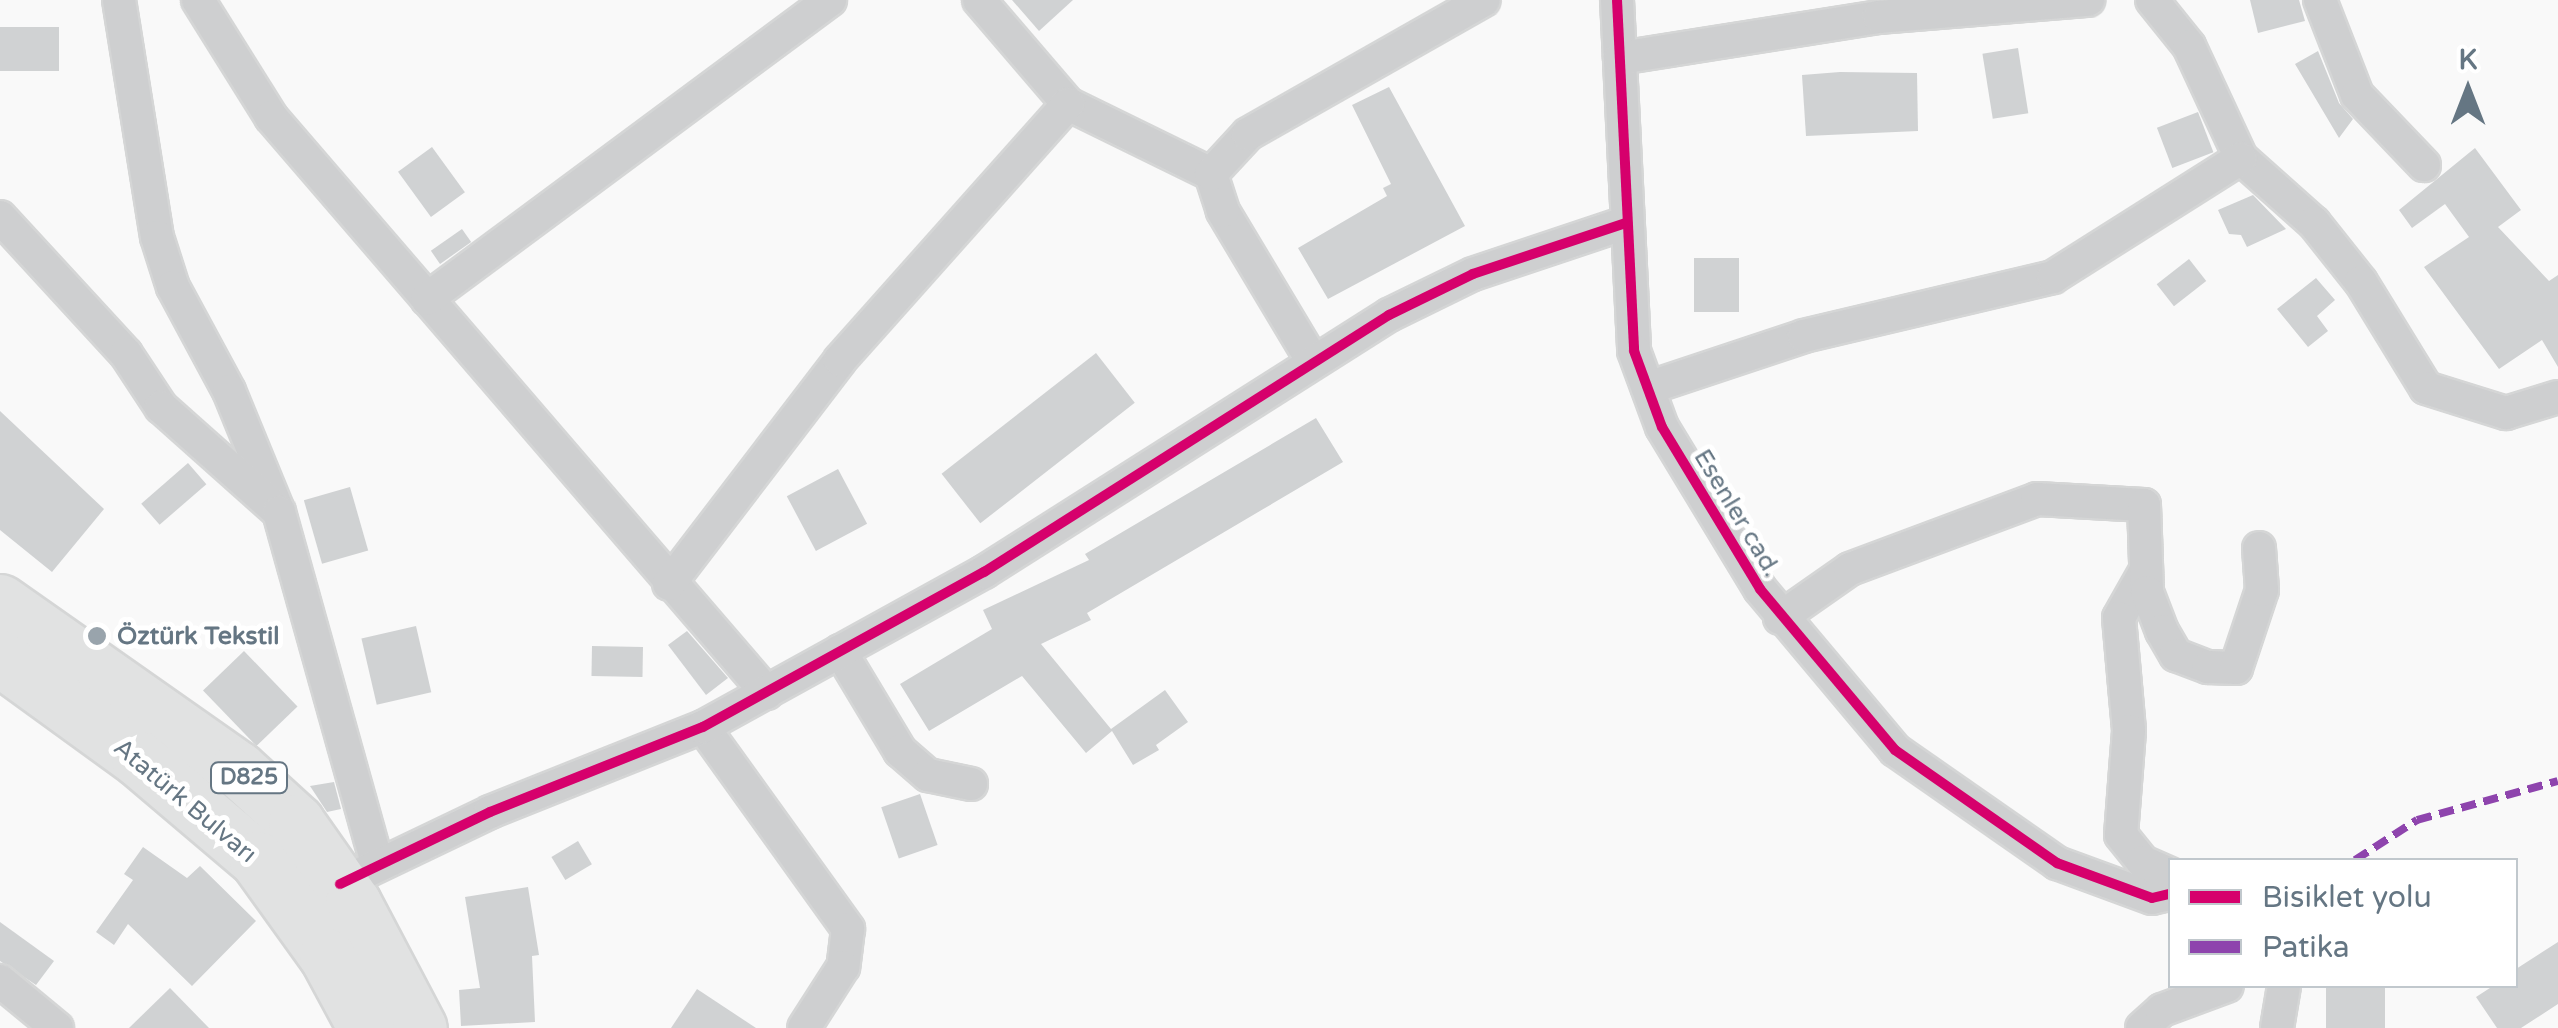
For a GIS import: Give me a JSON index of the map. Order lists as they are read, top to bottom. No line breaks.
{"streets":{"highway":["D825","Atatürk Bulvarı"],"street":["Esenler cad."]},"places":["Öztürk Tekstil"],"legend":["Bisiklet yolu","Patika"],"north":"top"}
